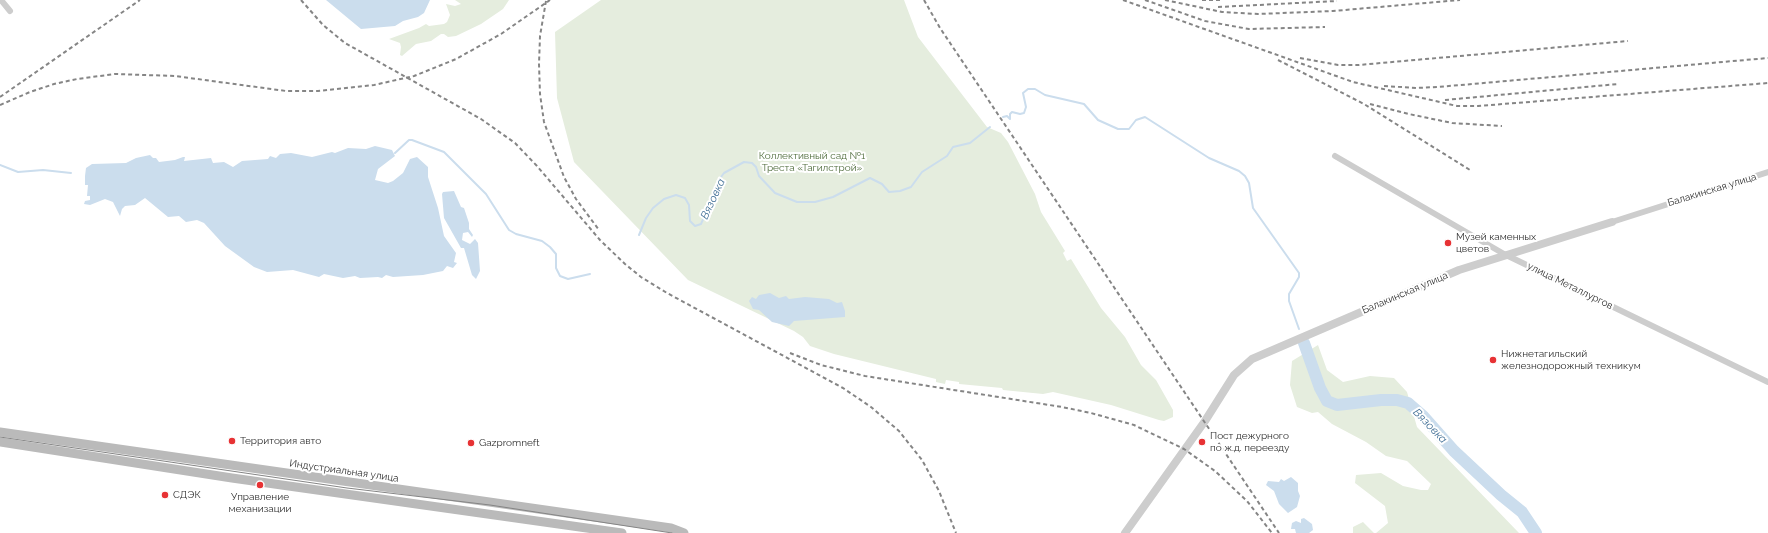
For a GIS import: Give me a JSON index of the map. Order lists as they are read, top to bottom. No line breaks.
{"streets":{"main road":["Индустриальная улица"],"street":["Балакинская улица","улица Металлургов"]},"crossings":[["Балакинская улица","улица Металлургов"]],"water":["Вязовка"],"parks":["Коллективный сад №1 Треста «Тагилстрой»"],"places":["Музей каменных цветов","Нижнетагильский железнодорожный техникум","Территория авто","Пост дежурного по ж.д. переезду","Gazpromneft","Управление механизации","СДЭК"]}
